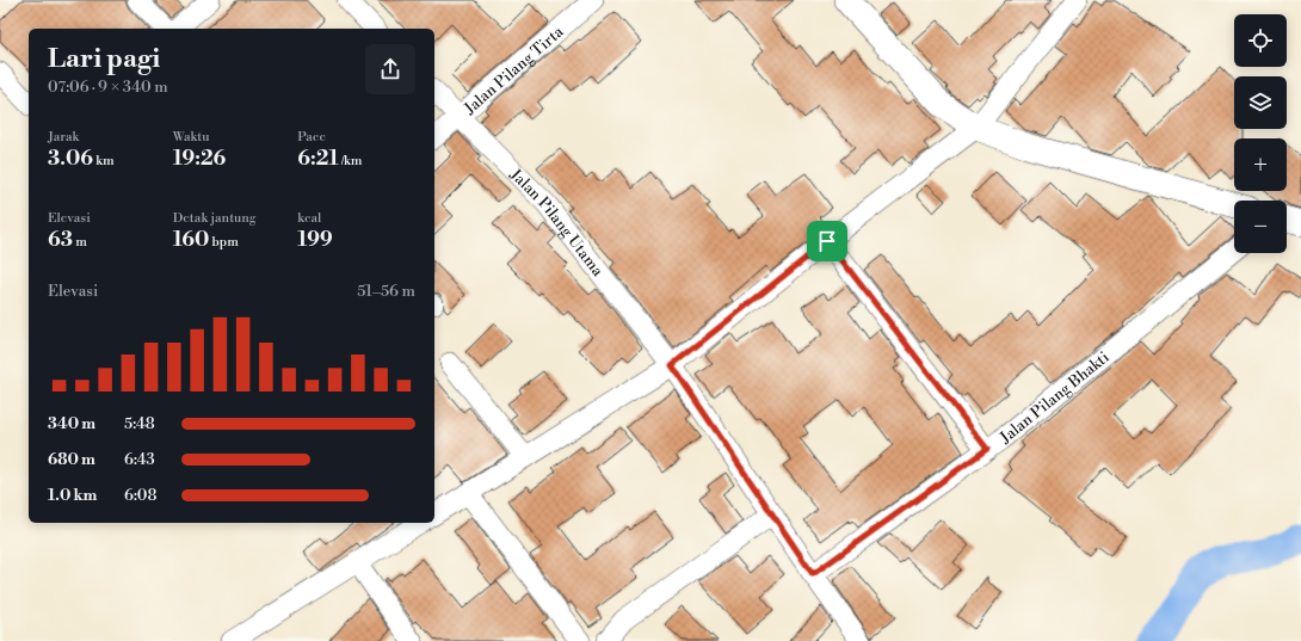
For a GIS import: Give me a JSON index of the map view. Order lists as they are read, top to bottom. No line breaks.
{"streets":{"street":["Jalan Pilang Tirta","Jalan Pilang Utama","Jalan Pilang Bhakti"]},"crossings":[["Jalan Pilang Tirta","Jalan Pilang Utama"],["Jalan Pilang Utama","Jalan Pilang Bhakti"]],"page":{"map_buttons":["+","−"],"heading":["Lari pagi","07:06 · 9 × 340 m"],"stats":[["Jarak","3.06 km"],["Waktu","19:26"],["Pace","6:21 /km"],["Elevasi","63 m"],["Detak jantung","160 bpm"],["kcal","199"]],"chart":["Elevasi","51–56 m"],"list":[{"name":"340 m","note":"5:48"},{"name":"680 m","note":"6:43"},{"name":"1.0 km","note":"6:08"}]}}
